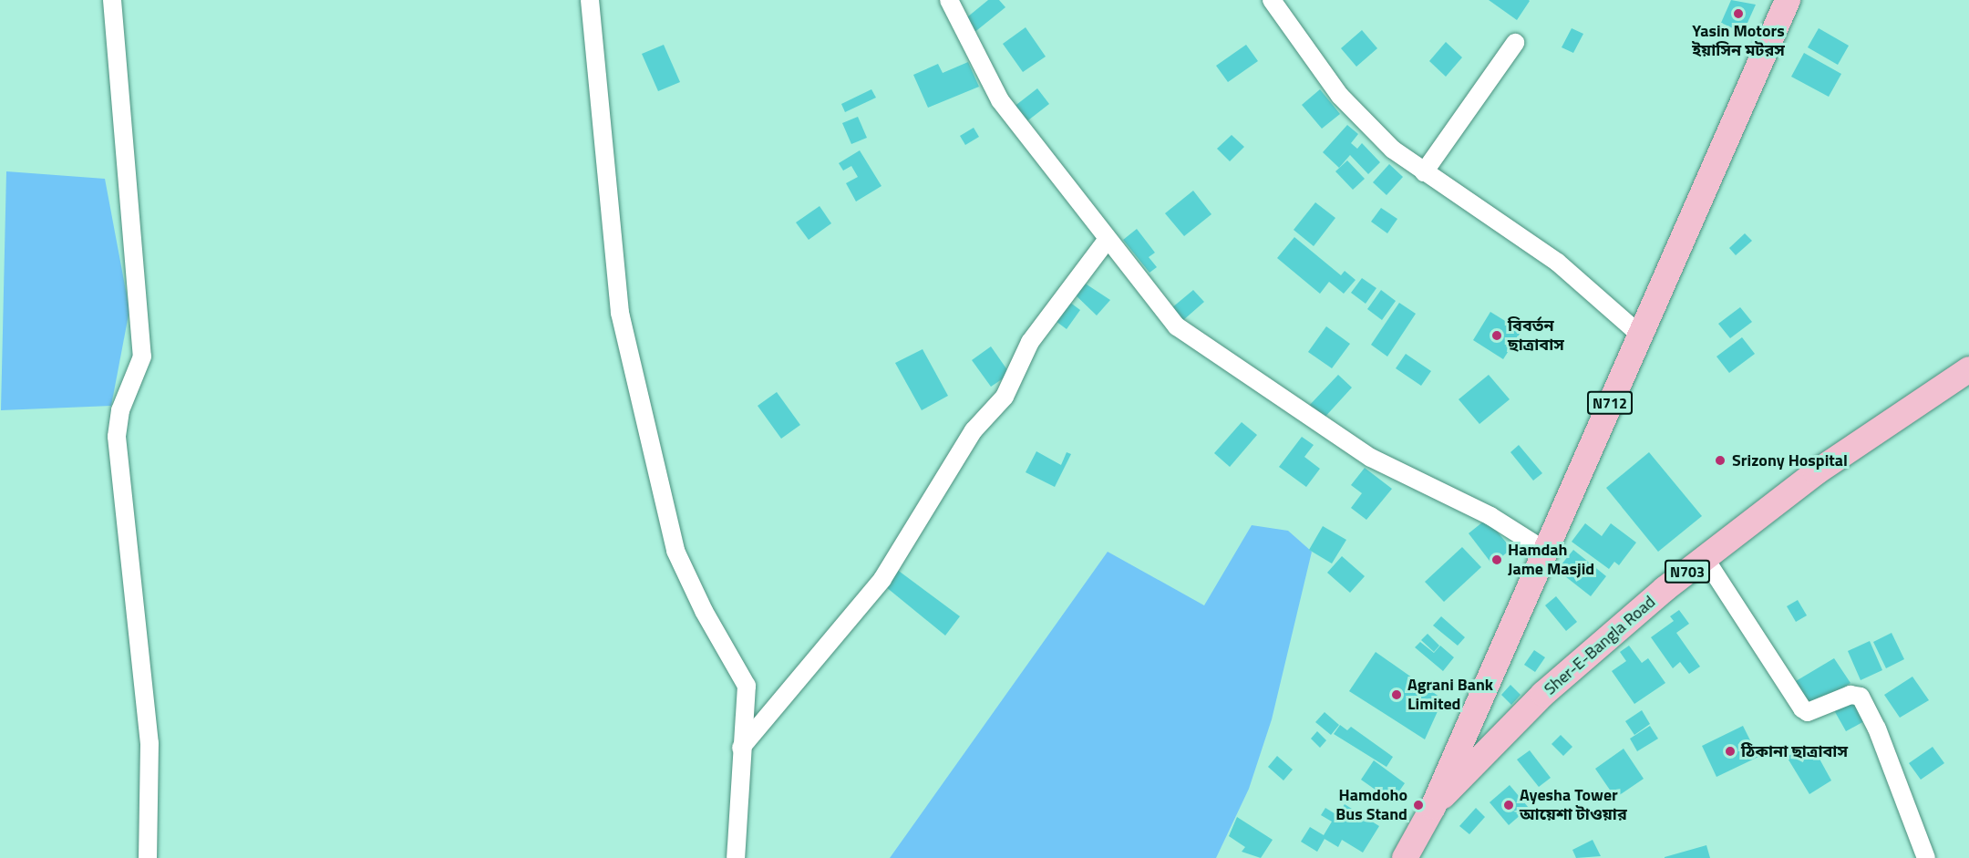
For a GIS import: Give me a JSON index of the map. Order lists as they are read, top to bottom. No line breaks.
{"streets":{"highway":["N712","N703","Sher-E-Bangla Road"]},"crossings":[["N712","Sher-E-Bangla Road"]],"places":["Yasin Motors ইয়াসিন মটরস","বিবর্তন ছাত্রাবাস","Srizony Hospital","Hamdah Jame Masjid","Agrani Bank Limited","ঠিকানা ছাত্রাবাস","Hamdoho Bus Stand","Ayesha Tower আয়েশা টাওয়ার"]}
